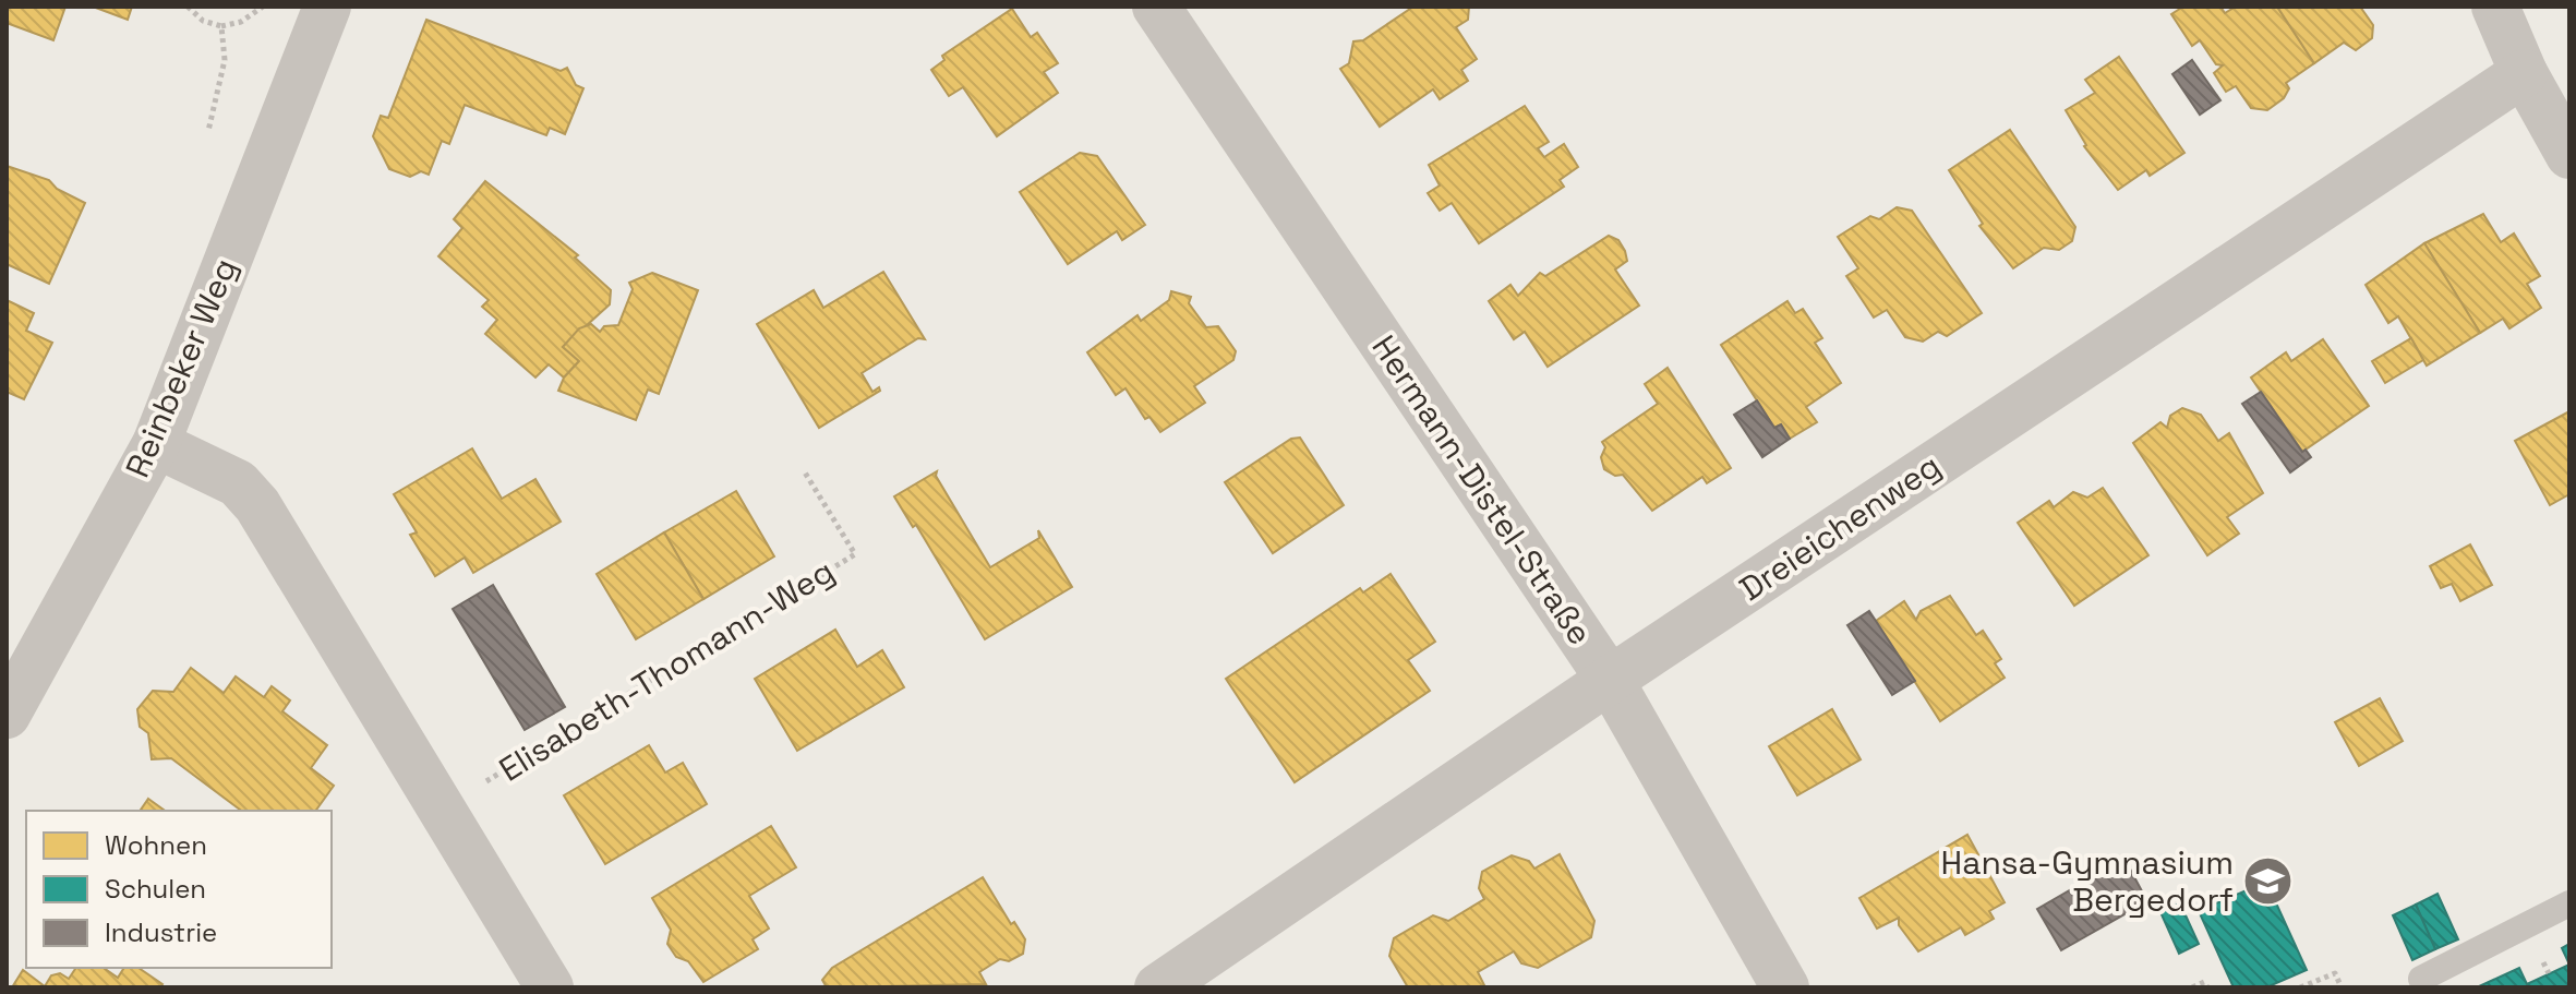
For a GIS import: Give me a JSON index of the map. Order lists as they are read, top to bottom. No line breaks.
{"streets":{"street":["Reinbeker Weg","Hermann-Distel-Straße","Dreieichenweg"],"path":["Elisabeth-Thomann-Weg"]},"crossings":[["Hermann-Distel-Straße","Dreieichenweg"]],"places":{"school or university":["Hansa-Gymnasium Bergedorf"]},"legend":["Wohnen","Schulen","Industrie"]}
